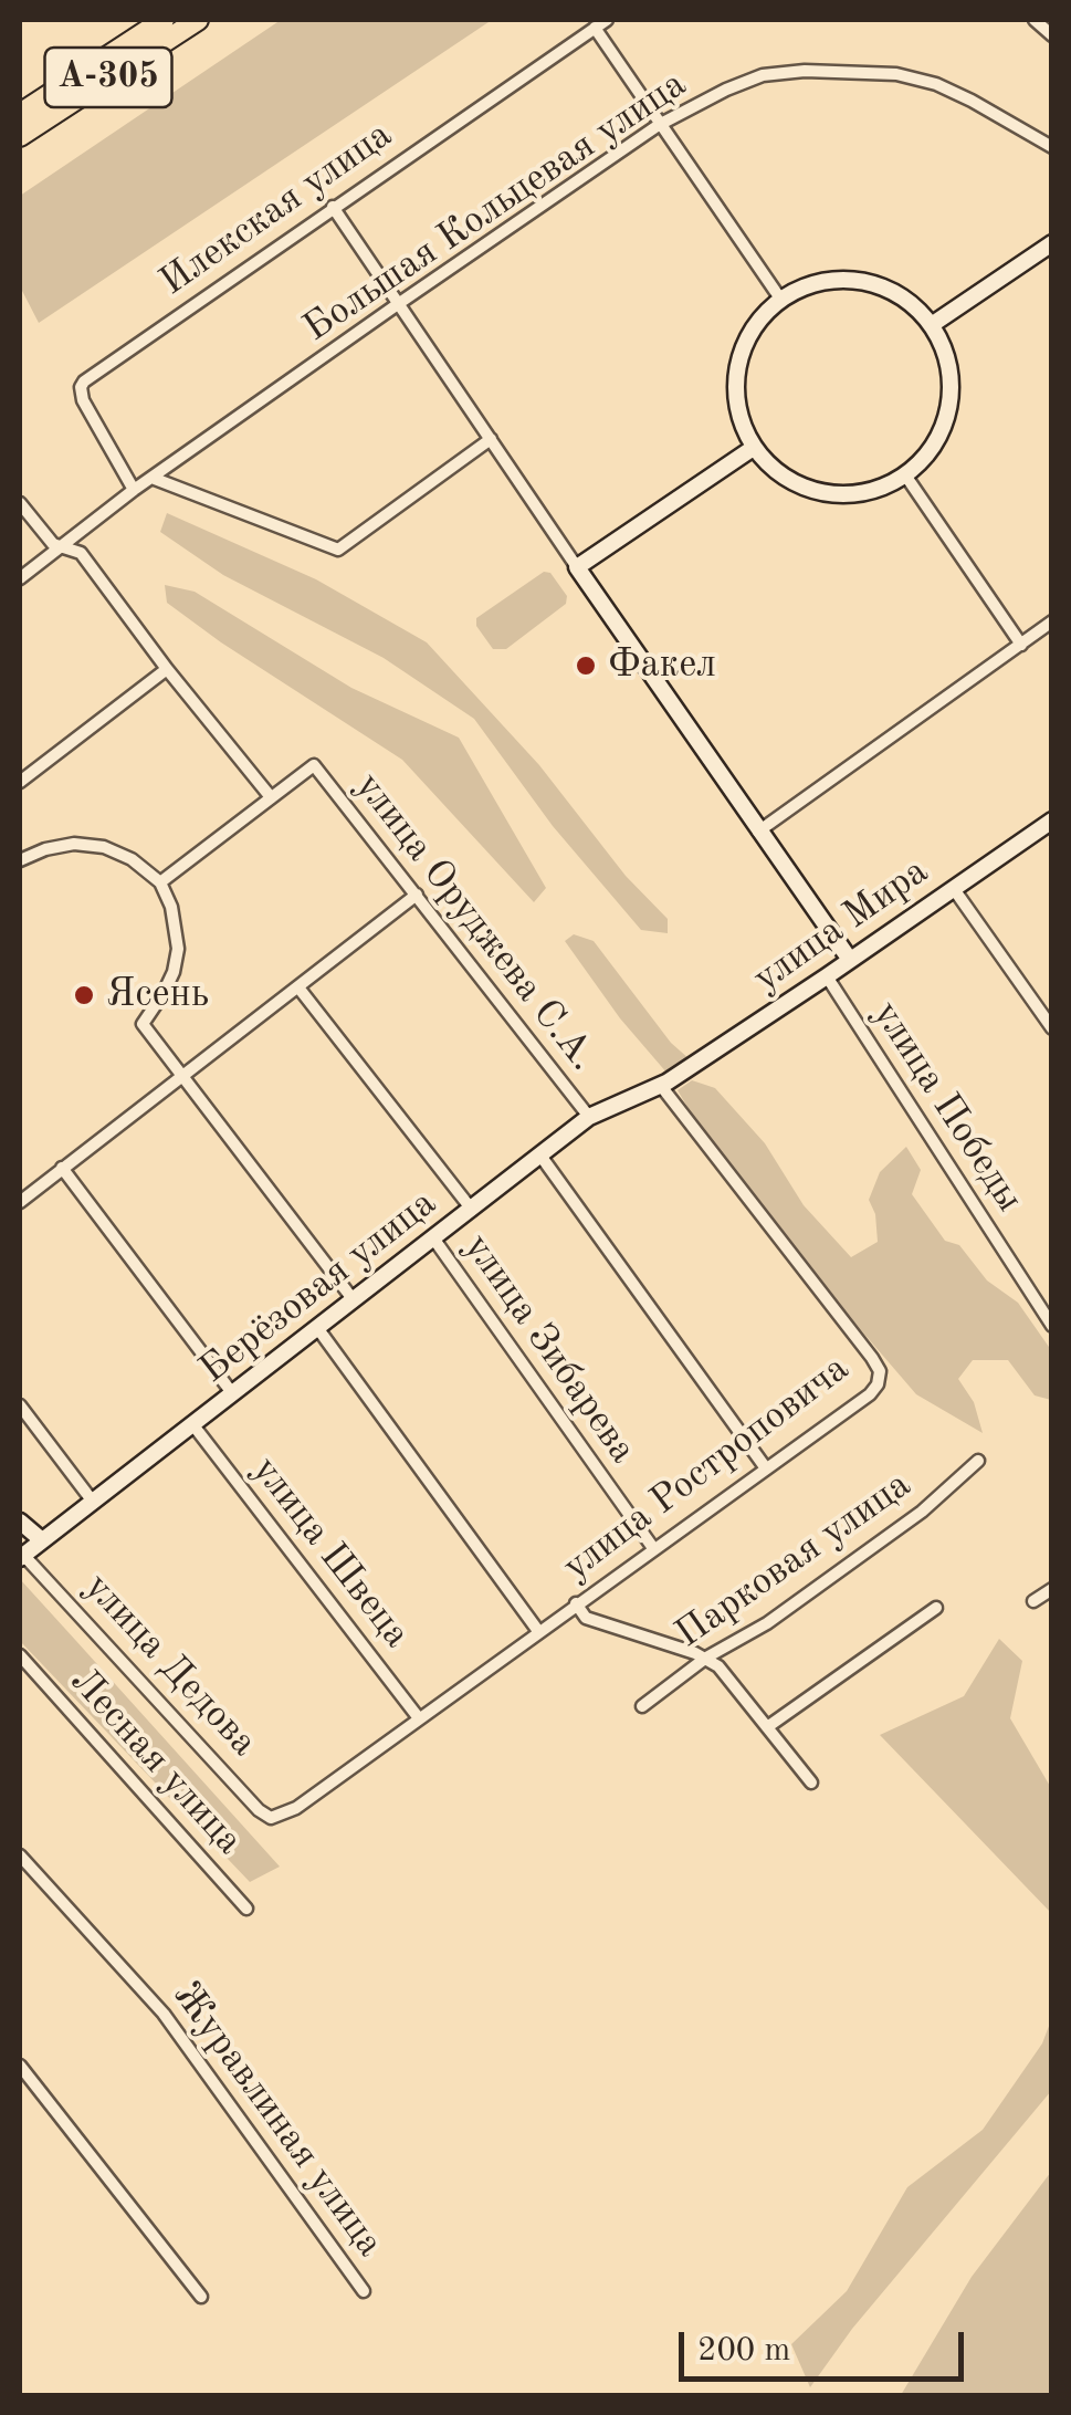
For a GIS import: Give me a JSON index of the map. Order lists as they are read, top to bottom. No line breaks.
{"streets":{"highway":["А-305"],"street":["Большая Кольцевая улица","Илекская улица","улица Оруджева С.А.","улица Мира","улица Победы","Берёзовая улица","улица Зибарева","улица Ростроповича","улица Швеца","Парковая улица","улица Дедова","Лесная улица","Журавлиная улица"]},"crossings":[["Большая Кольцевая улица","Илекская улица"],["улица Оруджева С.А.","Берёзовая улица"],["улица Мира","улица Победы"],["улица Мира","Берёзовая улица"],["улица Мира","улица Ростроповича"],["Берёзовая улица","улица Зибарева"],["Берёзовая улица","улица Ростроповича"],["Берёзовая улица","улица Швеца"],["Берёзовая улица","улица Дедова"],["улица Зибарева","улица Ростроповича"],["улица Ростроповича","улица Швеца"],["улица Ростроповича","улица Дедова"]],"places":["Факел","Ясень"],"scale_bar":"200 m"}
